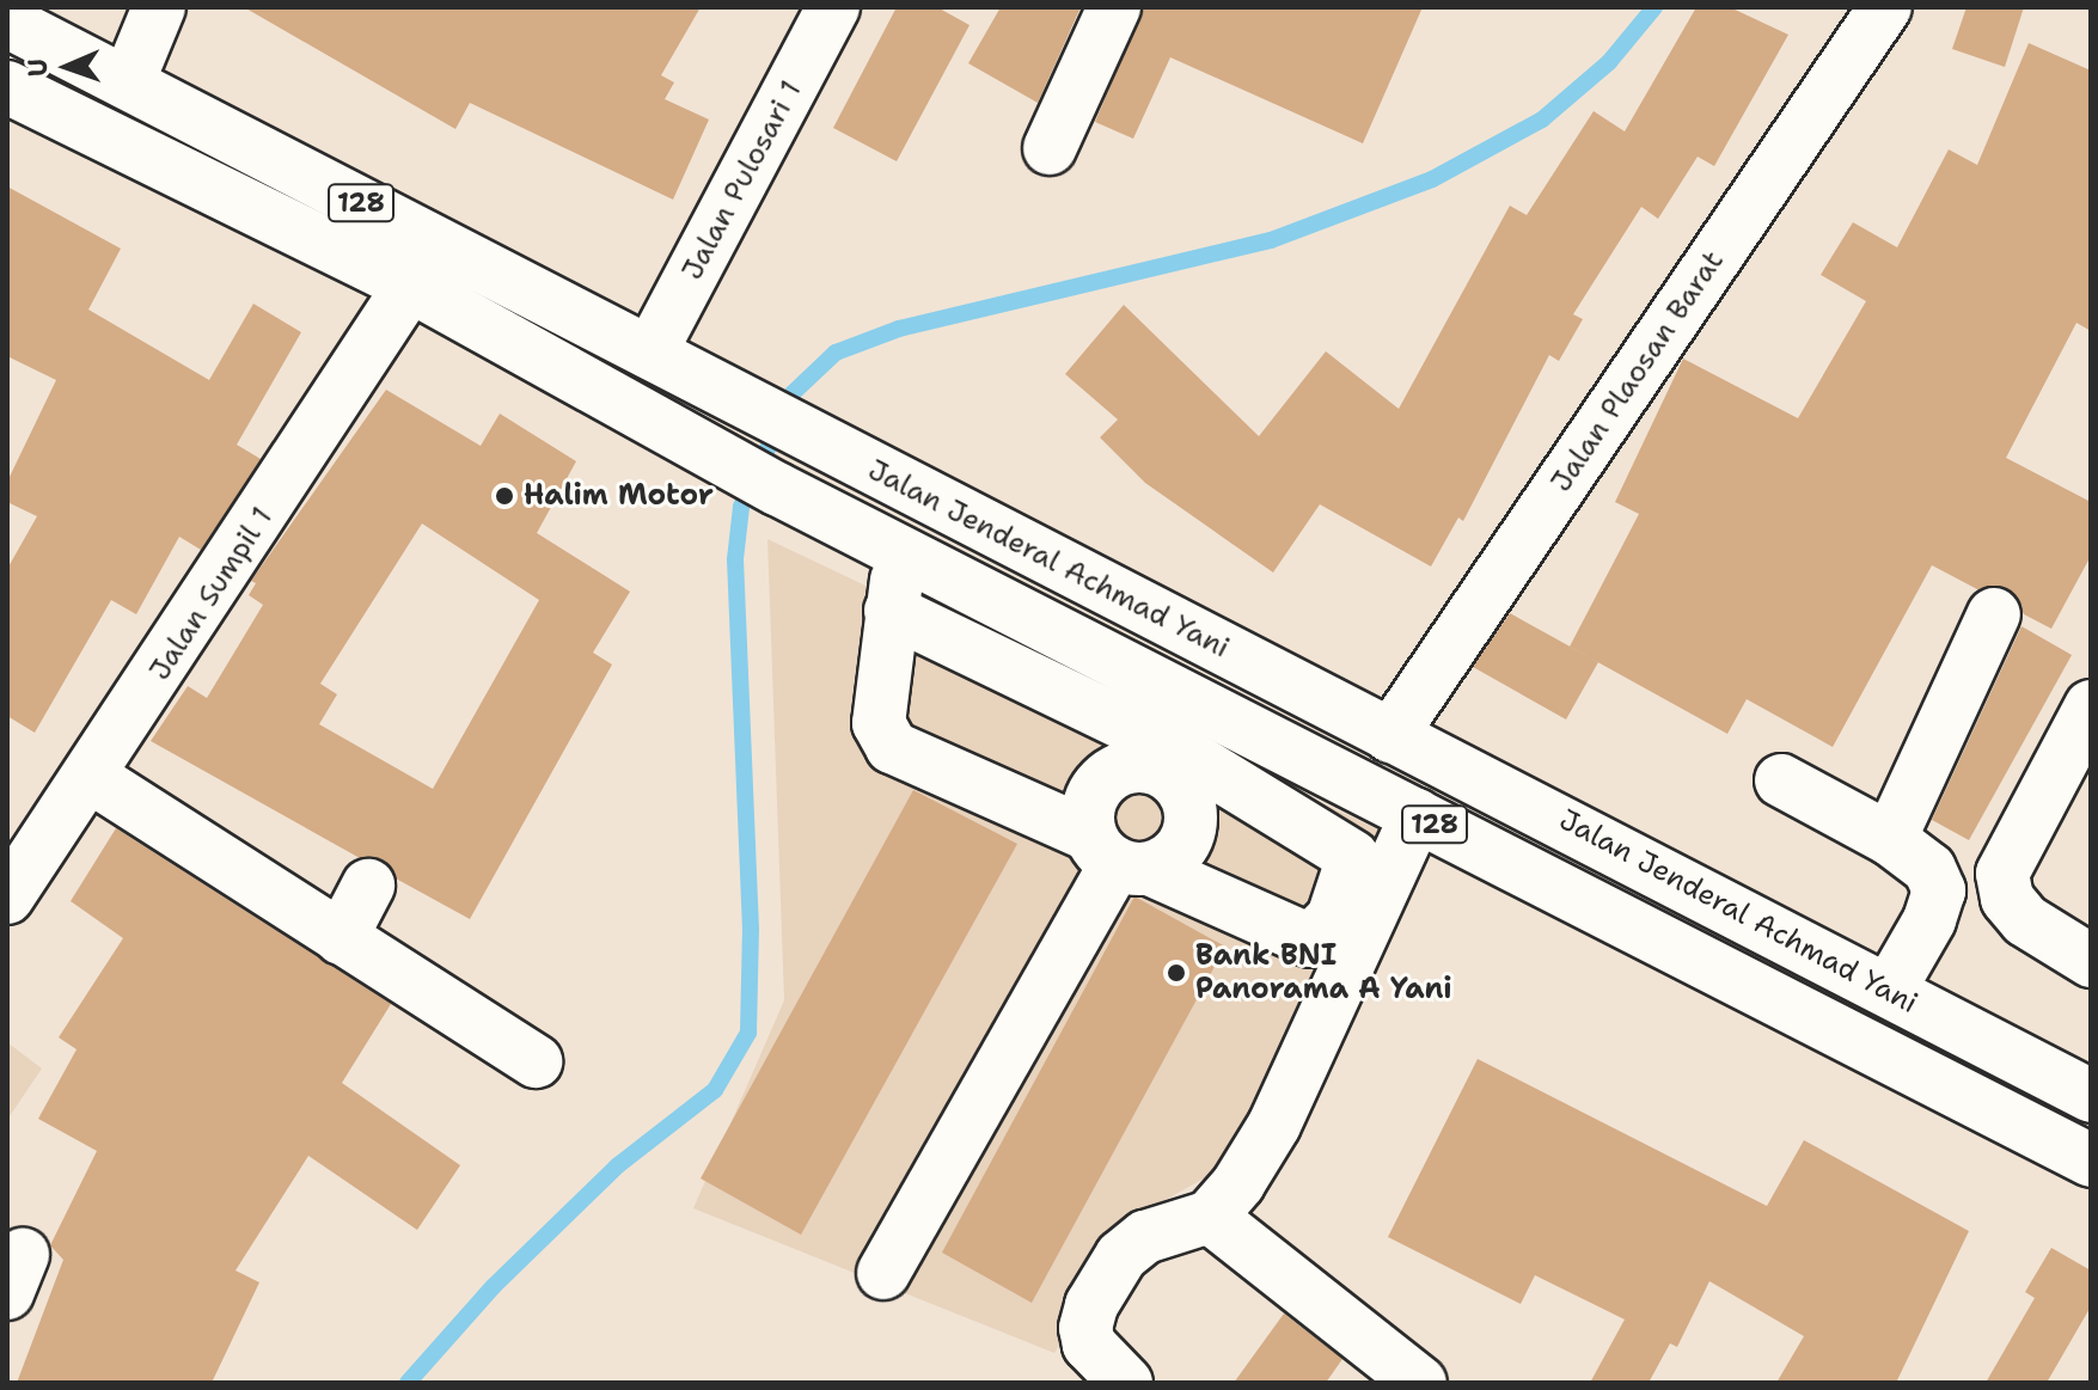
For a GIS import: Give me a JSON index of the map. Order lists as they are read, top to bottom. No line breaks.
{"streets":{"street":["Jalan Pulosari 1","128","Jalan Plaosan Barat","Jalan Jenderal Achmad Yani","Jalan Sumpil 1"]},"crossings":[["Jalan Pulosari 1","Jalan Jenderal Achmad Yani"],["Jalan Plaosan Barat","Jalan Jenderal Achmad Yani"],["Jalan Jenderal Achmad Yani","Jalan Sumpil 1"]],"places":["Halim Motor","Bank BNI Panorama A Yani"],"north":"left"}
